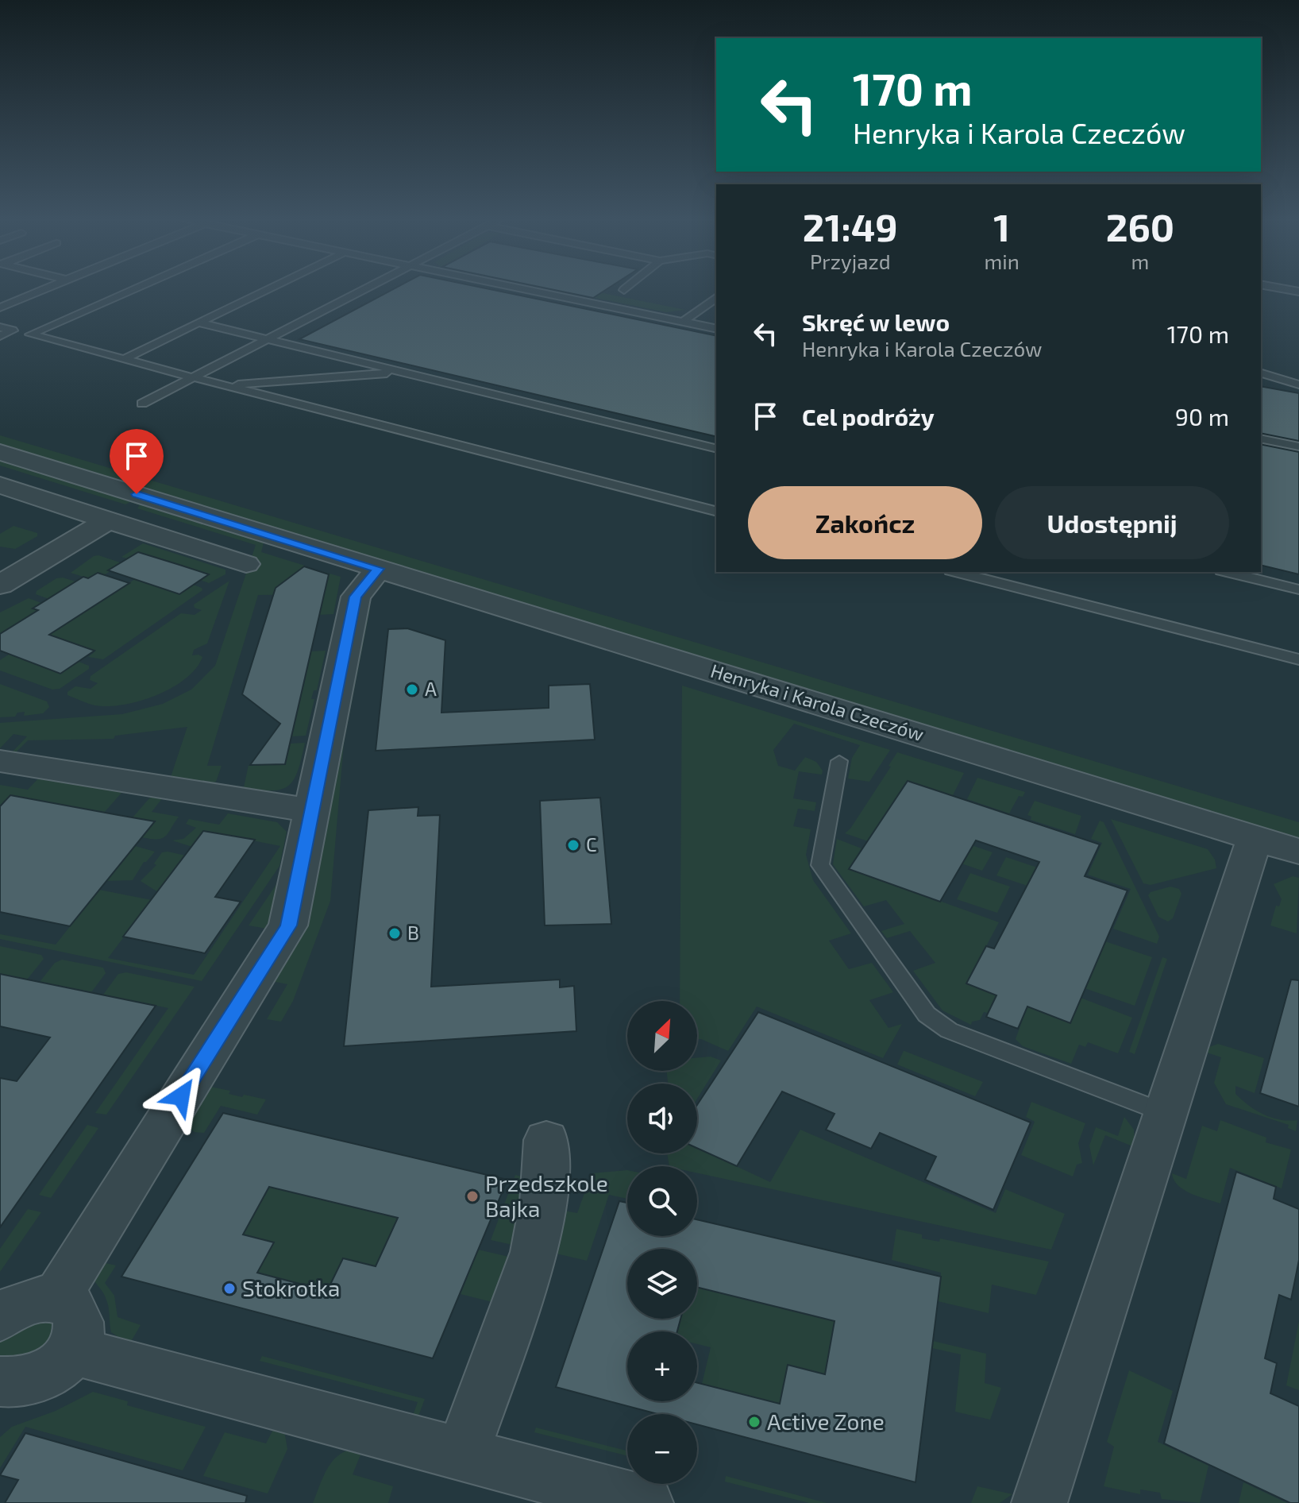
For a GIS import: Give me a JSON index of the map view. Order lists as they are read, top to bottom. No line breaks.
{"streets":{"street":["Henryka i Karola Czeczów"]},"places":["A","C","B","Przedszkole Bajka","Stokrotka","Active Zone"],"north":"top right","page":{"turn":["170 m","Henryka i Karola Czeczów"],"eta":["21:49","Przyjazd","1","min","260","m"],"list":[{"name":"Skręć w lewo","note":"Henryka i Karola Czeczów","value":"170 m"},{"name":"Cel podróży","value":"90 m"}],"buttons":["Zakończ","Udostępnij"],"map_buttons":["+","−"]}}
